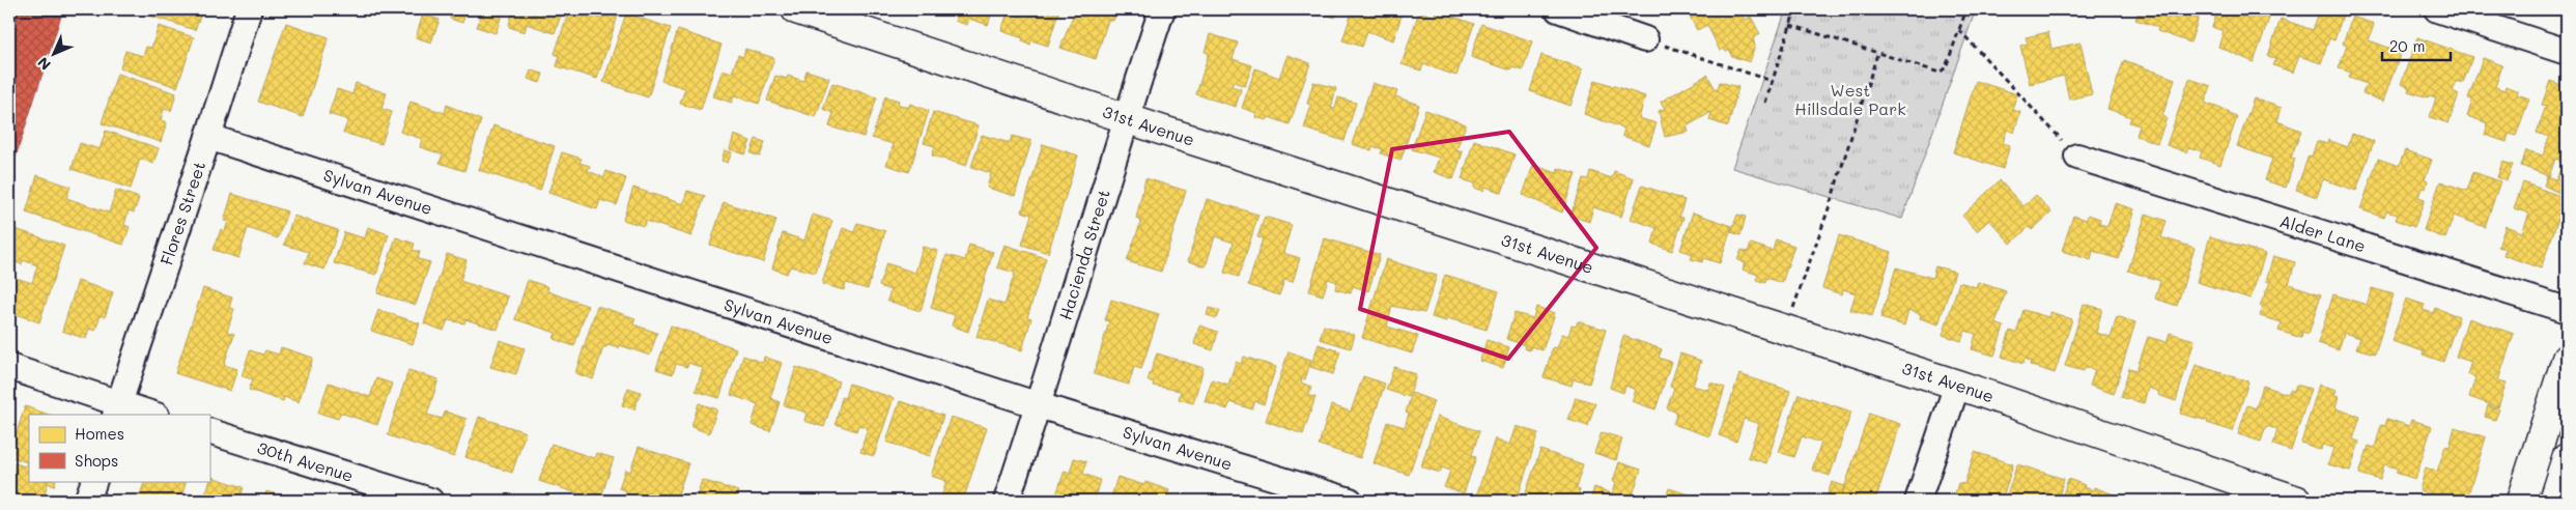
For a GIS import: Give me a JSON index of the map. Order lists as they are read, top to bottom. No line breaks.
{"streets":{"street":["31st Avenue","Sylvan Avenue","Flores Street","Alder Lane","Hacienda Street","30th Avenue"]},"crossings":[["31st Avenue","Hacienda Street"],["Sylvan Avenue","Flores Street"],["Sylvan Avenue","Hacienda Street"]],"parks":["West Hillsdale Park"],"legend":["Homes","Shops"],"scale_bar":"20 m","north":"bottom left"}
